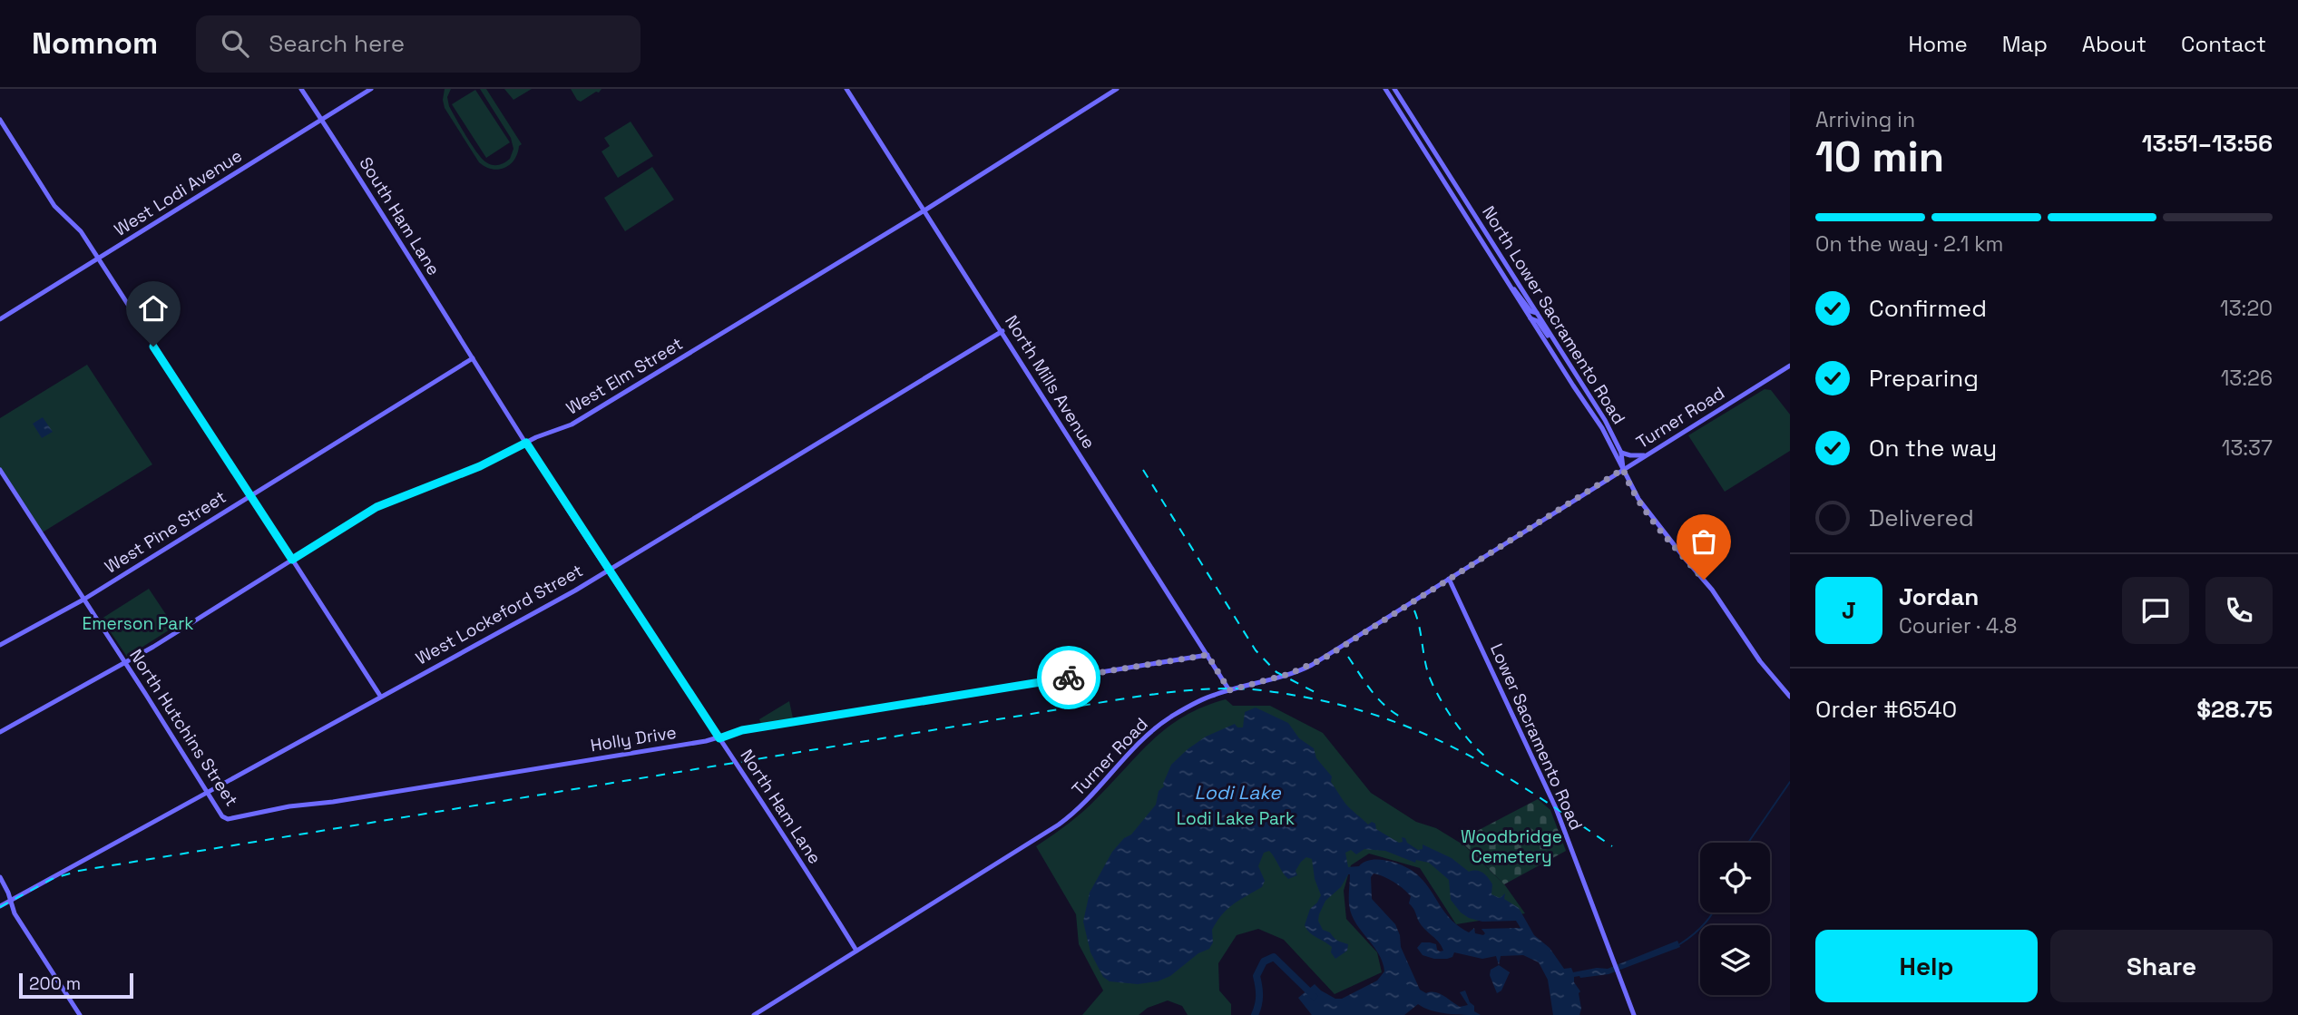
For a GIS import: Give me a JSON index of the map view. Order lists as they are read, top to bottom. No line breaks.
{"streets":{"street":["West Lodi Avenue","South Ham Lane","North Lower Sacramento Road","West Elm Street","North Mills Avenue","Turner Road","West Pine Street","West Lockeford Street","North Hutchins Street","Lower Sacramento Road","Holly Drive","North Ham Lane"]},"crossings":[["West Lodi Avenue","South Ham Lane"],["South Ham Lane","West Pine Street"],["South Ham Lane","North Ham Lane"],["North Lower Sacramento Road","Turner Road"],["West Elm Street","North Mills Avenue"],["West Elm Street","North Hutchins Street"],["West Elm Street","North Ham Lane"],["North Mills Avenue","Turner Road"],["North Mills Avenue","West Lockeford Street"],["North Mills Avenue","Holly Drive"],["Turner Road","Lower Sacramento Road"],["Turner Road","North Ham Lane"],["West Pine Street","North Hutchins Street"],["West Pine Street","North Ham Lane"],["West Lockeford Street","North Hutchins Street"],["West Lockeford Street","North Ham Lane"],["North Hutchins Street","Holly Drive"],["Holly Drive","North Ham Lane"]],"water":["Lodi Lake"],"parks":["Emerson Park","Lodi Lake Park","Woodbridge Cemetery"],"scale_bar":"200 m","page":{"header":"Nomnom","search":"Search here","nav":["Home","Map","About","Contact"],"heading":["10 min","Arriving in","13:51–13:56"],"panel":["Jordan","Courier · 4.8","Order #6540","$28.75"],"bar":"On the way · 2.1 km","list":[["Confirmed","13:20"],["Preparing","13:26"],["On the way","13:37"],"Delivered"],"round":"J","buttons":["Help","Share"],"scale":"200 m"}}
